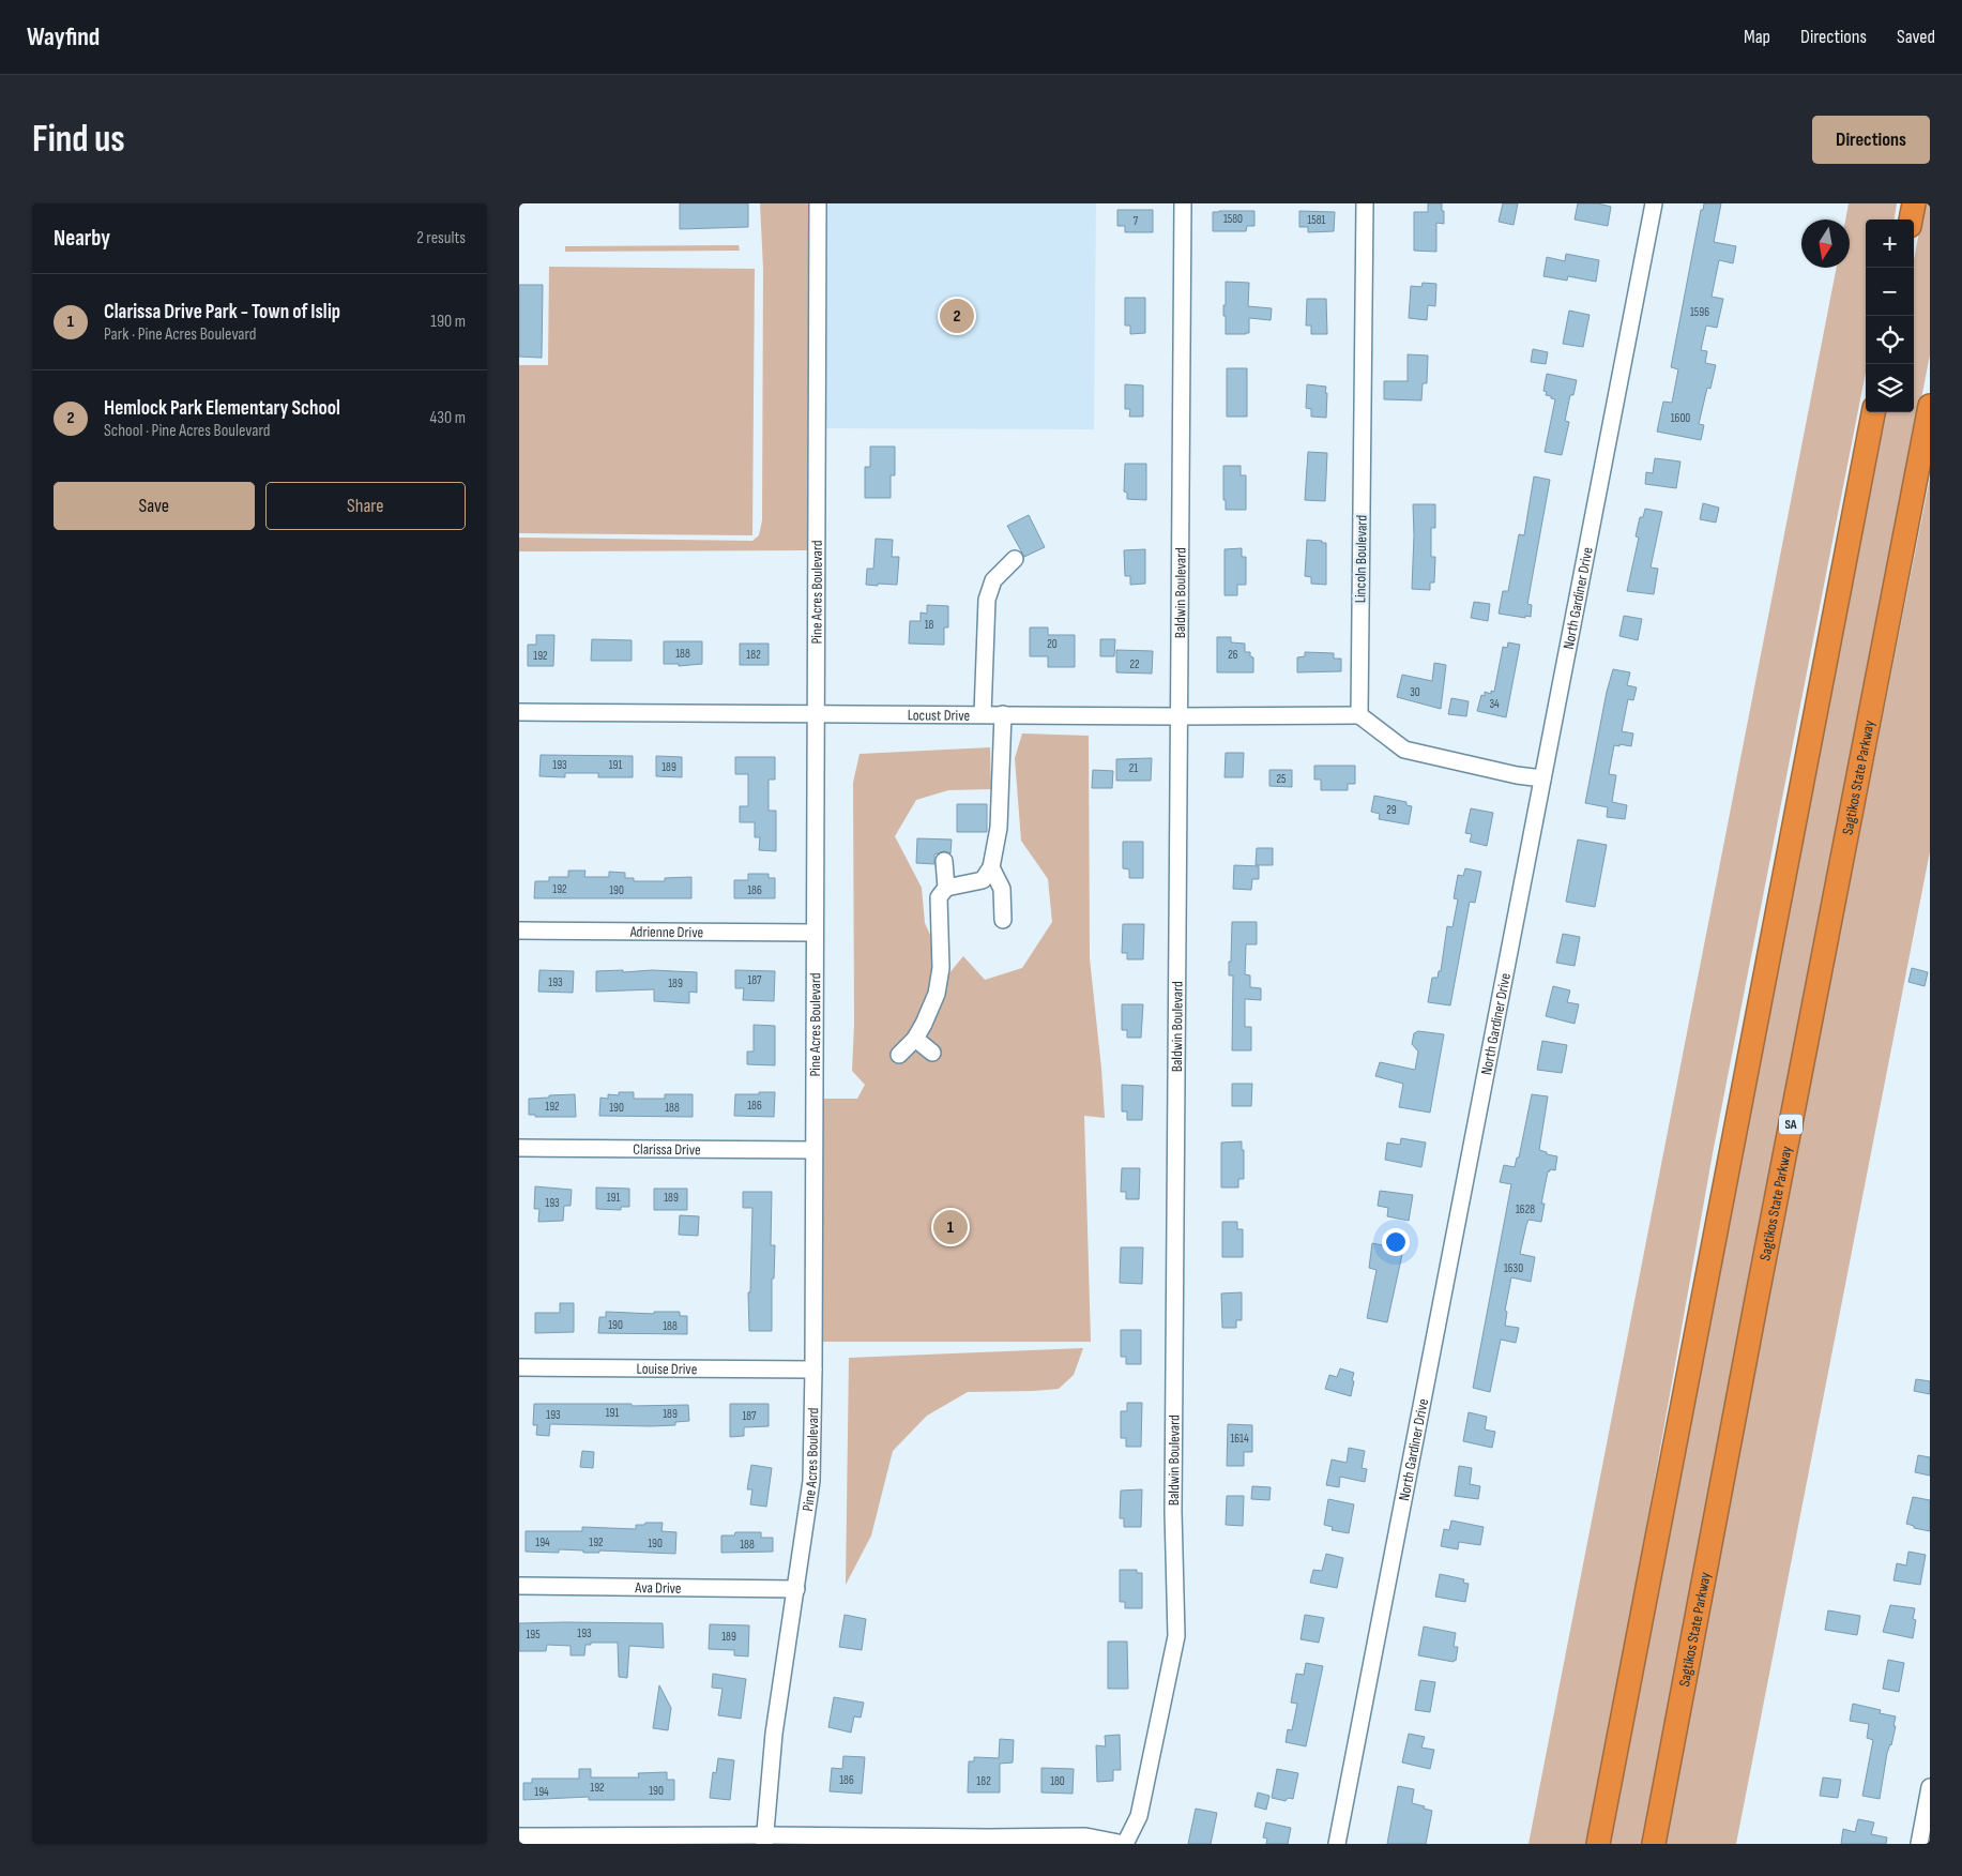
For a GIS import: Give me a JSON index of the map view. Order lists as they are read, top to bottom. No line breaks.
{"streets":{"highway":["Sagtikos State Parkway","SA"],"street":["Lincoln Boulevard","Pine Acres Boulevard","Baldwin Boulevard","North Gardiner Drive","Locust Drive","Adrienne Drive","Clarissa Drive","Louise Drive","Ava Drive"]},"crossings":[["Lincoln Boulevard","Locust Drive"],["Pine Acres Boulevard","Locust Drive"],["Pine Acres Boulevard","Adrienne Drive"],["Pine Acres Boulevard","Clarissa Drive"],["Pine Acres Boulevard","Louise Drive"],["Pine Acres Boulevard","Ava Drive"],["Baldwin Boulevard","Locust Drive"]],"house_numbers":["1580","1581","7","1596","1600","18","20","188","182","26","192","22","30","34","193","191","189","21","25","29","192","190","186","187","193","189","186","192","190","188","191","189","193","1628","1630","190","188","191","189","193","187","1614","194","192","190","188","193","195","189","186","182","180","192","190","194"],"north":"bottom","page":{"header":"Wayfind","nav":["Map","Directions","Saved"],"buttons":["Directions",["Save","Share"]],"title":"Find us","heading":["Nearby","2 results"],"map_buttons":["+","−"],"list":[{"mark":"1","name":"Clarissa Drive Park - Town of Islip","note":"Park · Pine Acres Boulevard","value":"190 m"},{"mark":"2","name":"Hemlock Park Elementary School","note":"School · Pine Acres Boulevard","value":"430 m"}],"pins":["2","1"]}}
